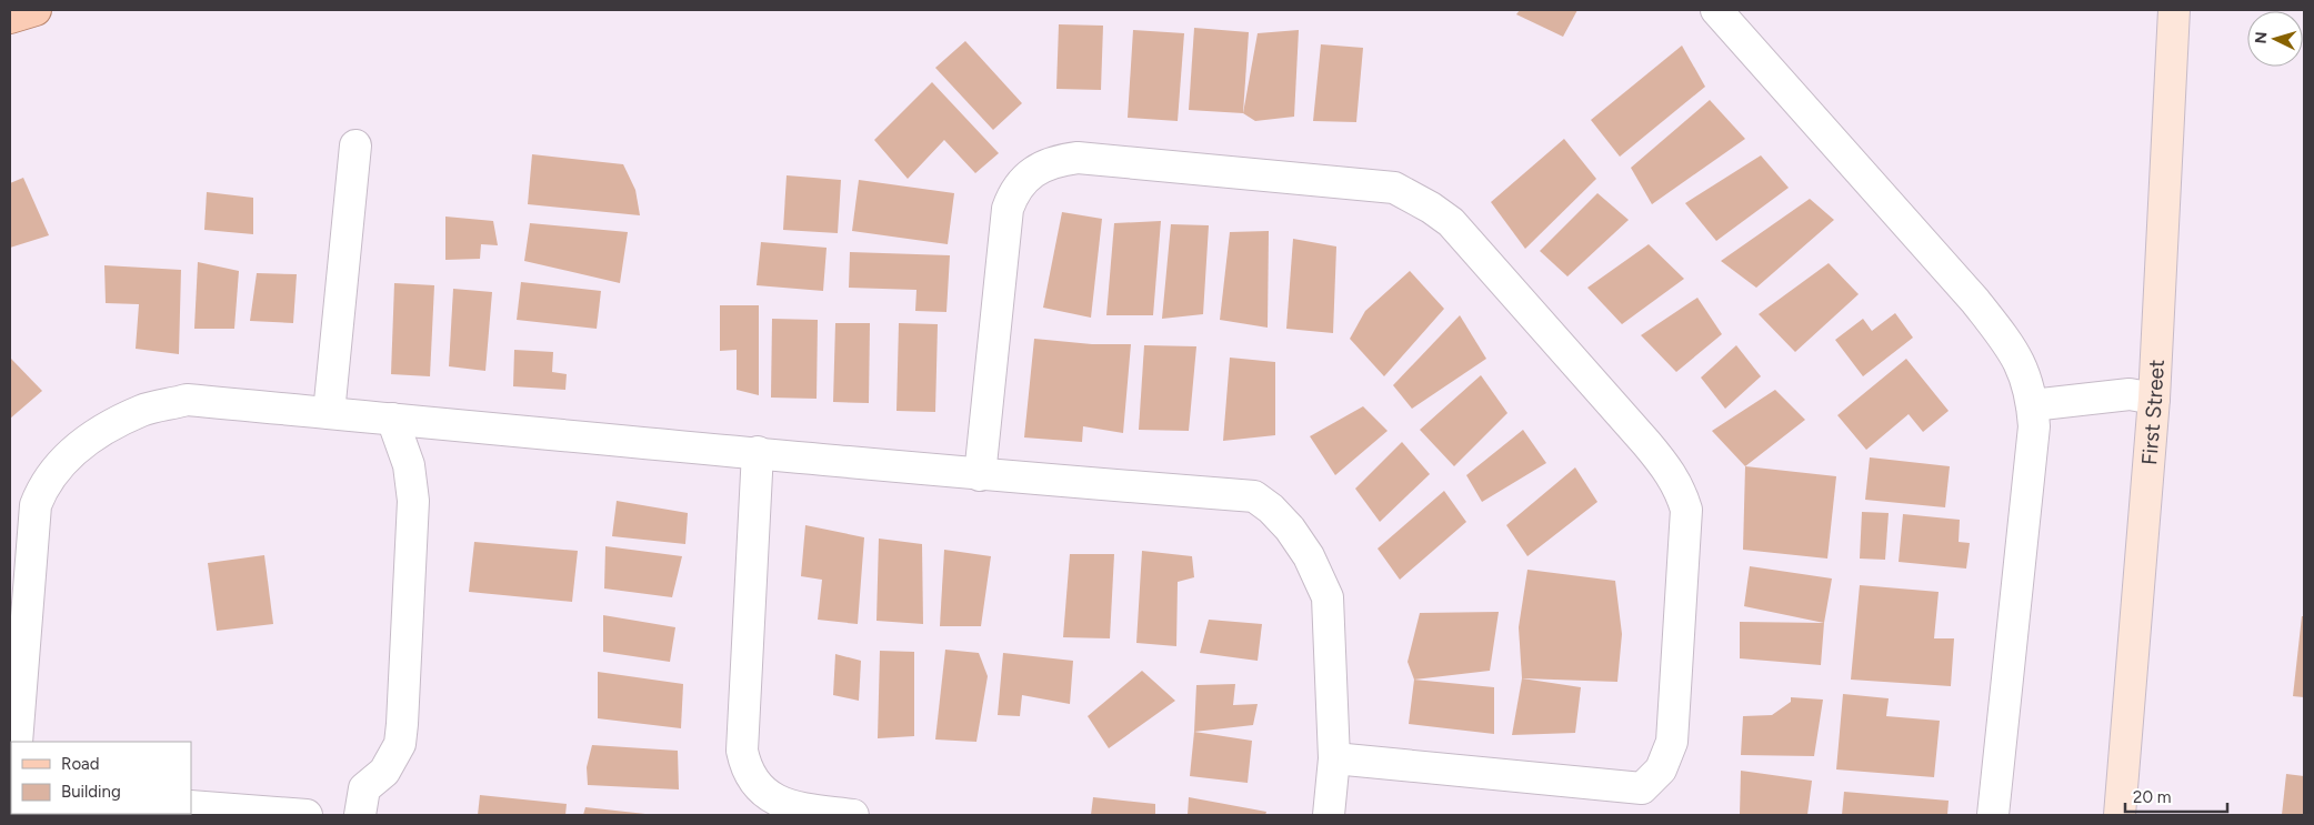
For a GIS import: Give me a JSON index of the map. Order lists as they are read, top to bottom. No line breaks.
{"streets":{"street":["First Street"]},"legend":["Road","Building"],"scale_bar":"20 m","north":"left"}
